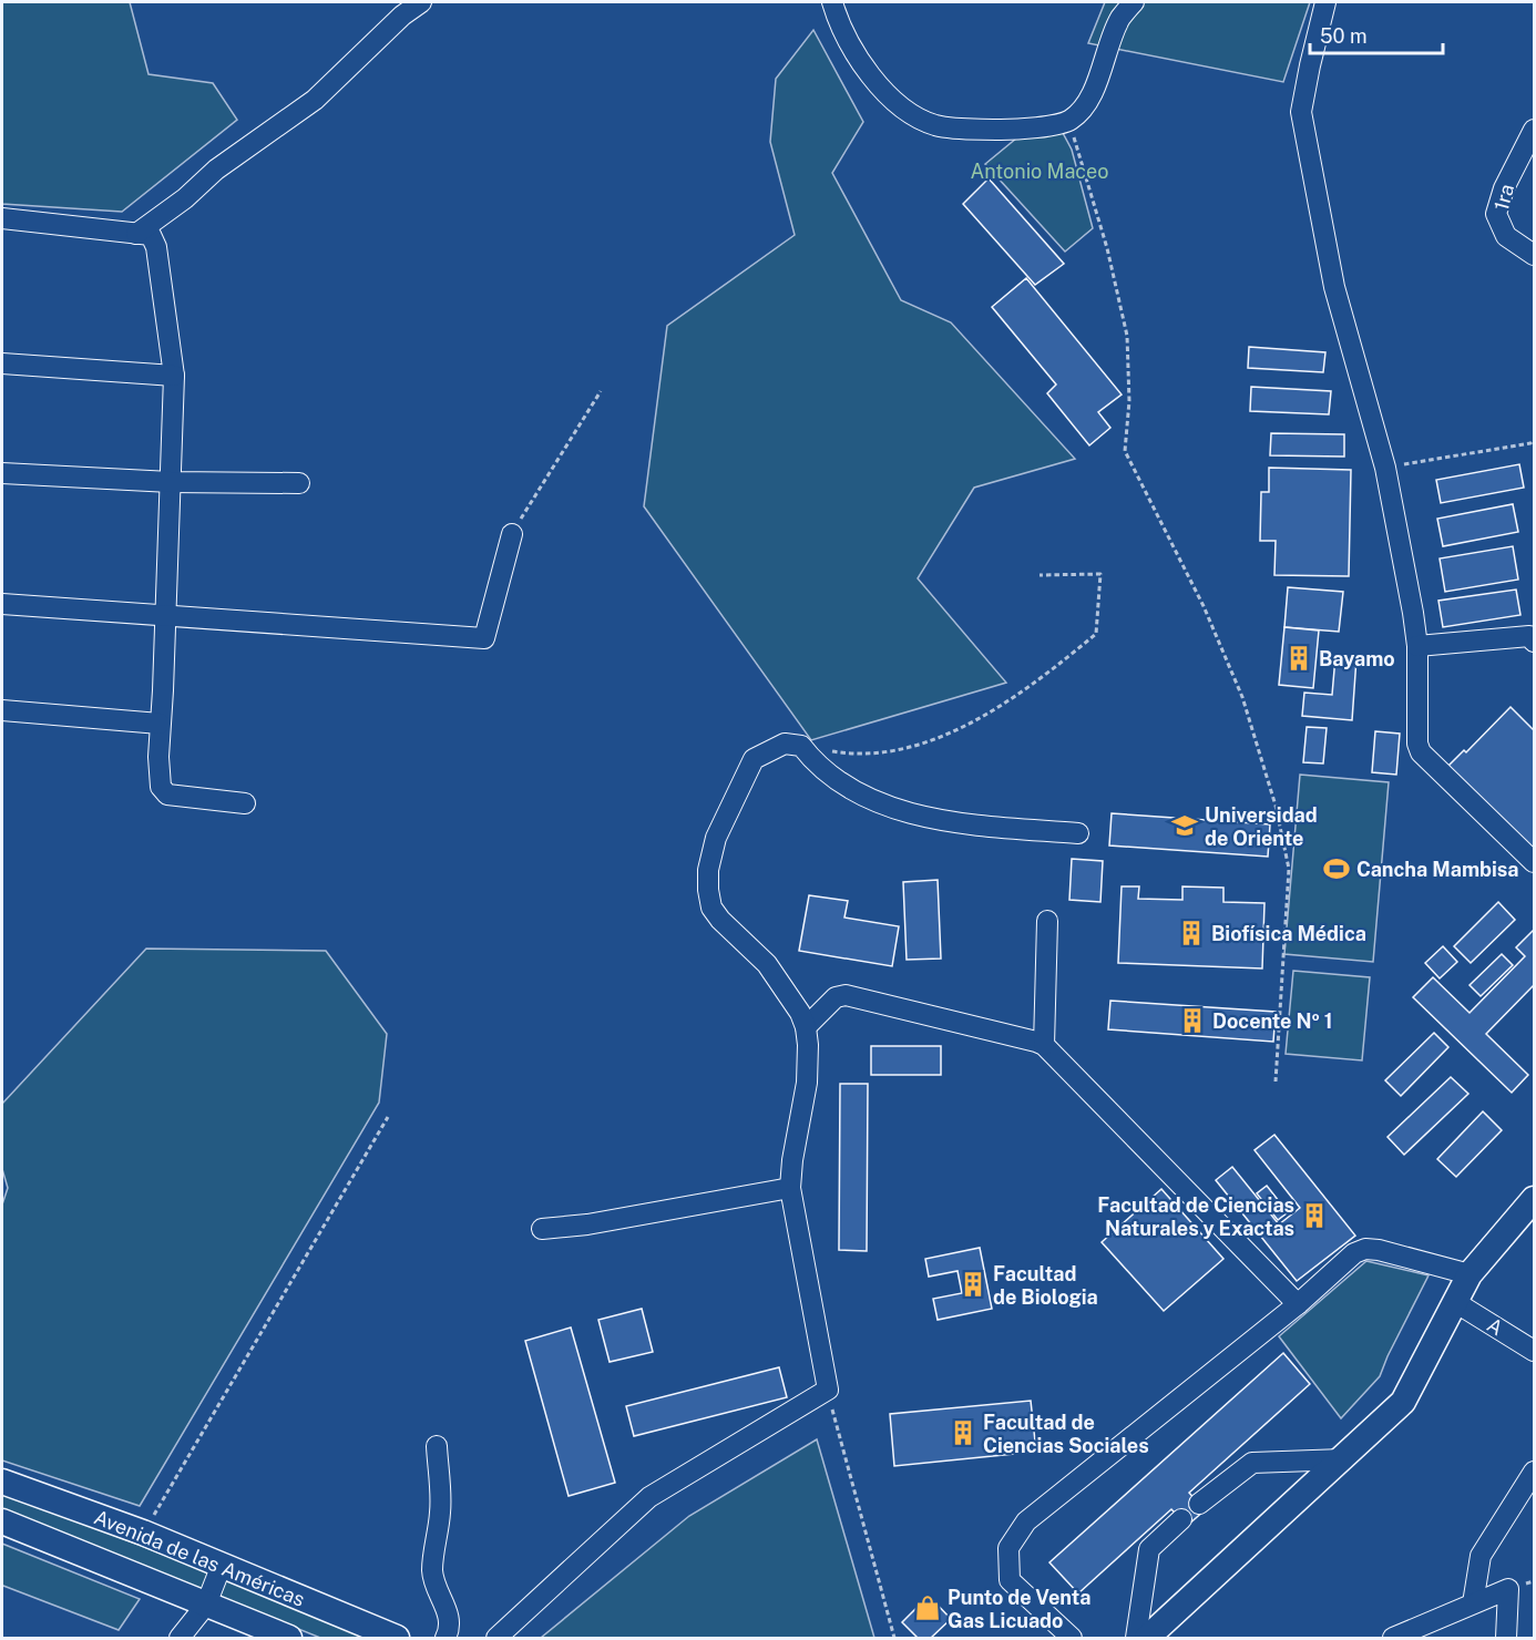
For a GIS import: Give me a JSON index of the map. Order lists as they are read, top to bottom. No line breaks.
{"streets":{"main road":["Avenida de las Américas"],"street":["1ra","A"]},"parks":["Antonio Maceo"],"places":{"building":["Bayamo","Biofísica Médica","Docente Nº 1","Facultad de Ciencias Naturales y Exactas","Facultad de Biologia","Facultad de Ciencias Sociales"],"school or university":["Universidad de Oriente"],"sports":["Cancha Mambisa"],"shop":["Punto de Venta Gas Licuado"]},"scale_bar":"50 m"}
